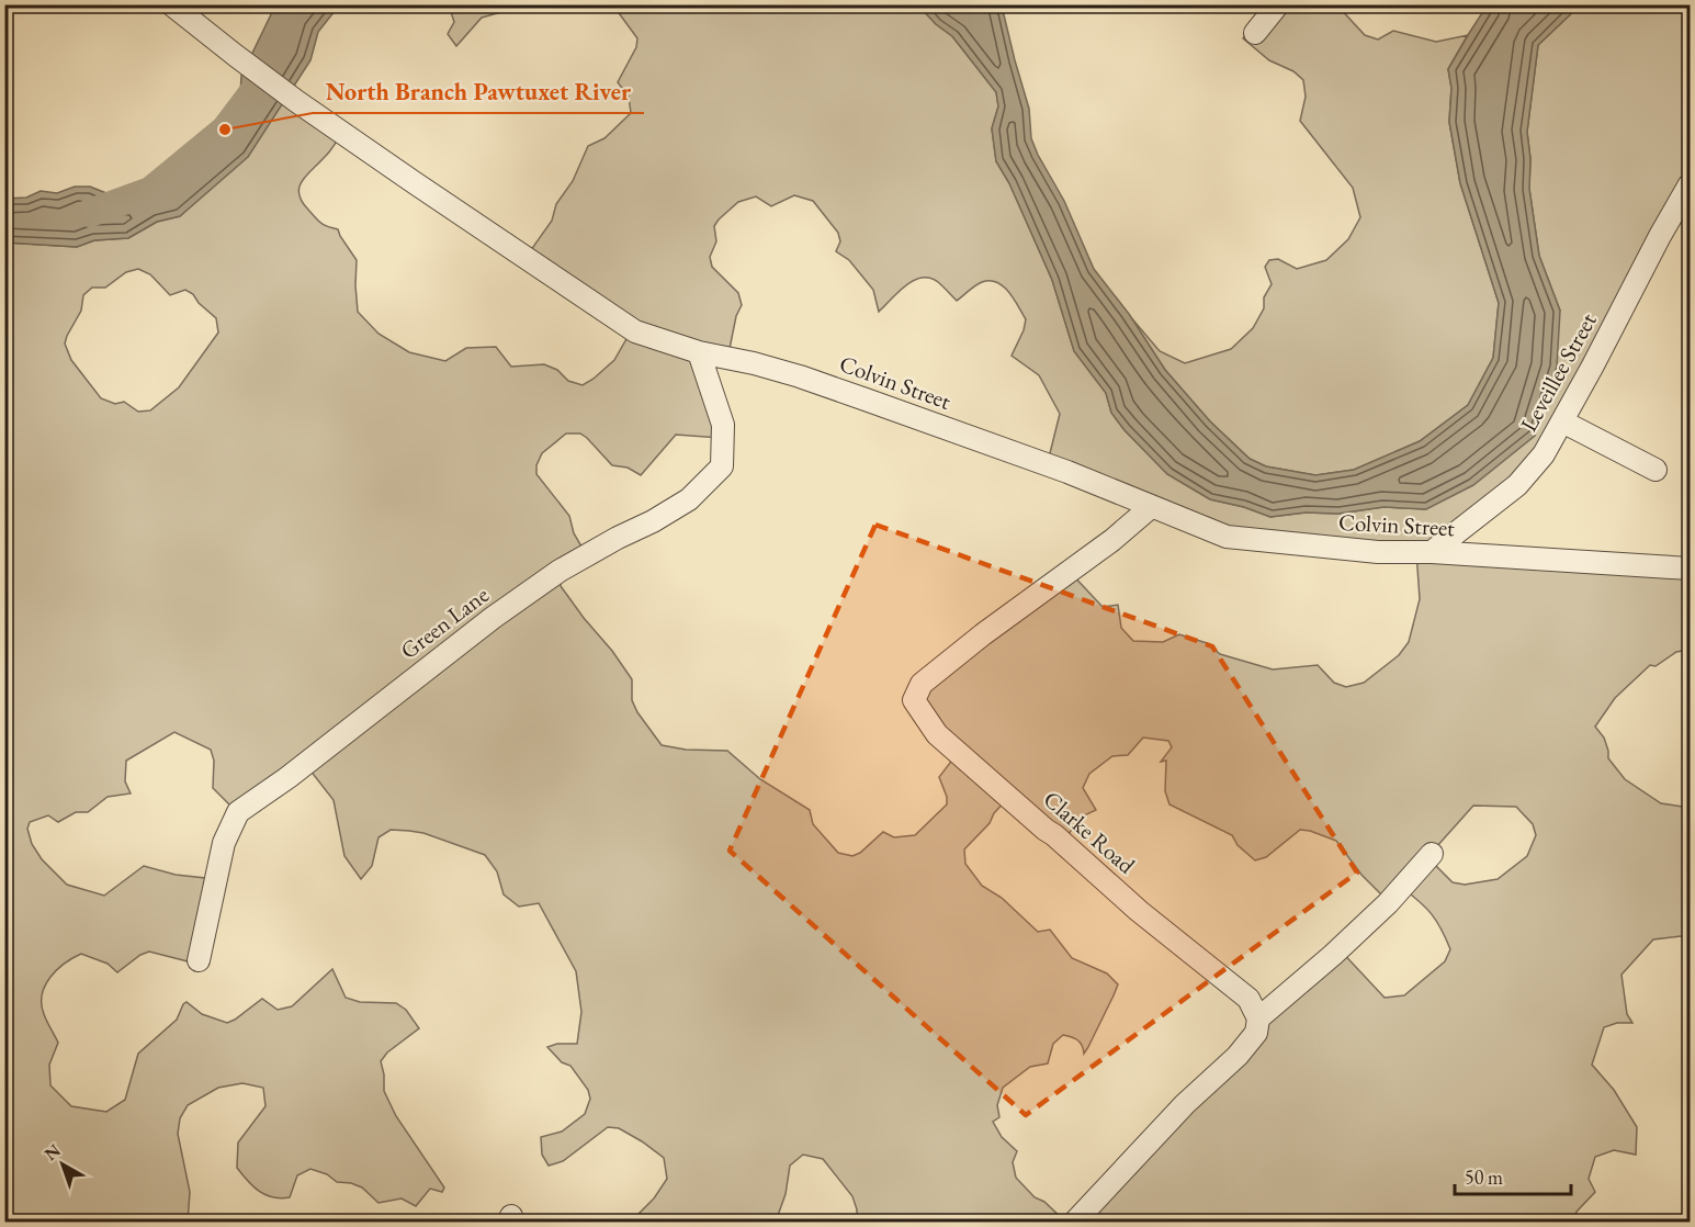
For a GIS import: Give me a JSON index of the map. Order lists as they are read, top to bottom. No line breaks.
{"streets":{"street":["Leveillee Street","Colvin Street","Green Lane","Clarke Road"]},"crossings":[["Leveillee Street","Colvin Street"],["Colvin Street","Green Lane"],["Colvin Street","Clarke Road"]],"places":["North Branch Pawtuxet River"],"scale_bar":"50 m","north":"top left"}
